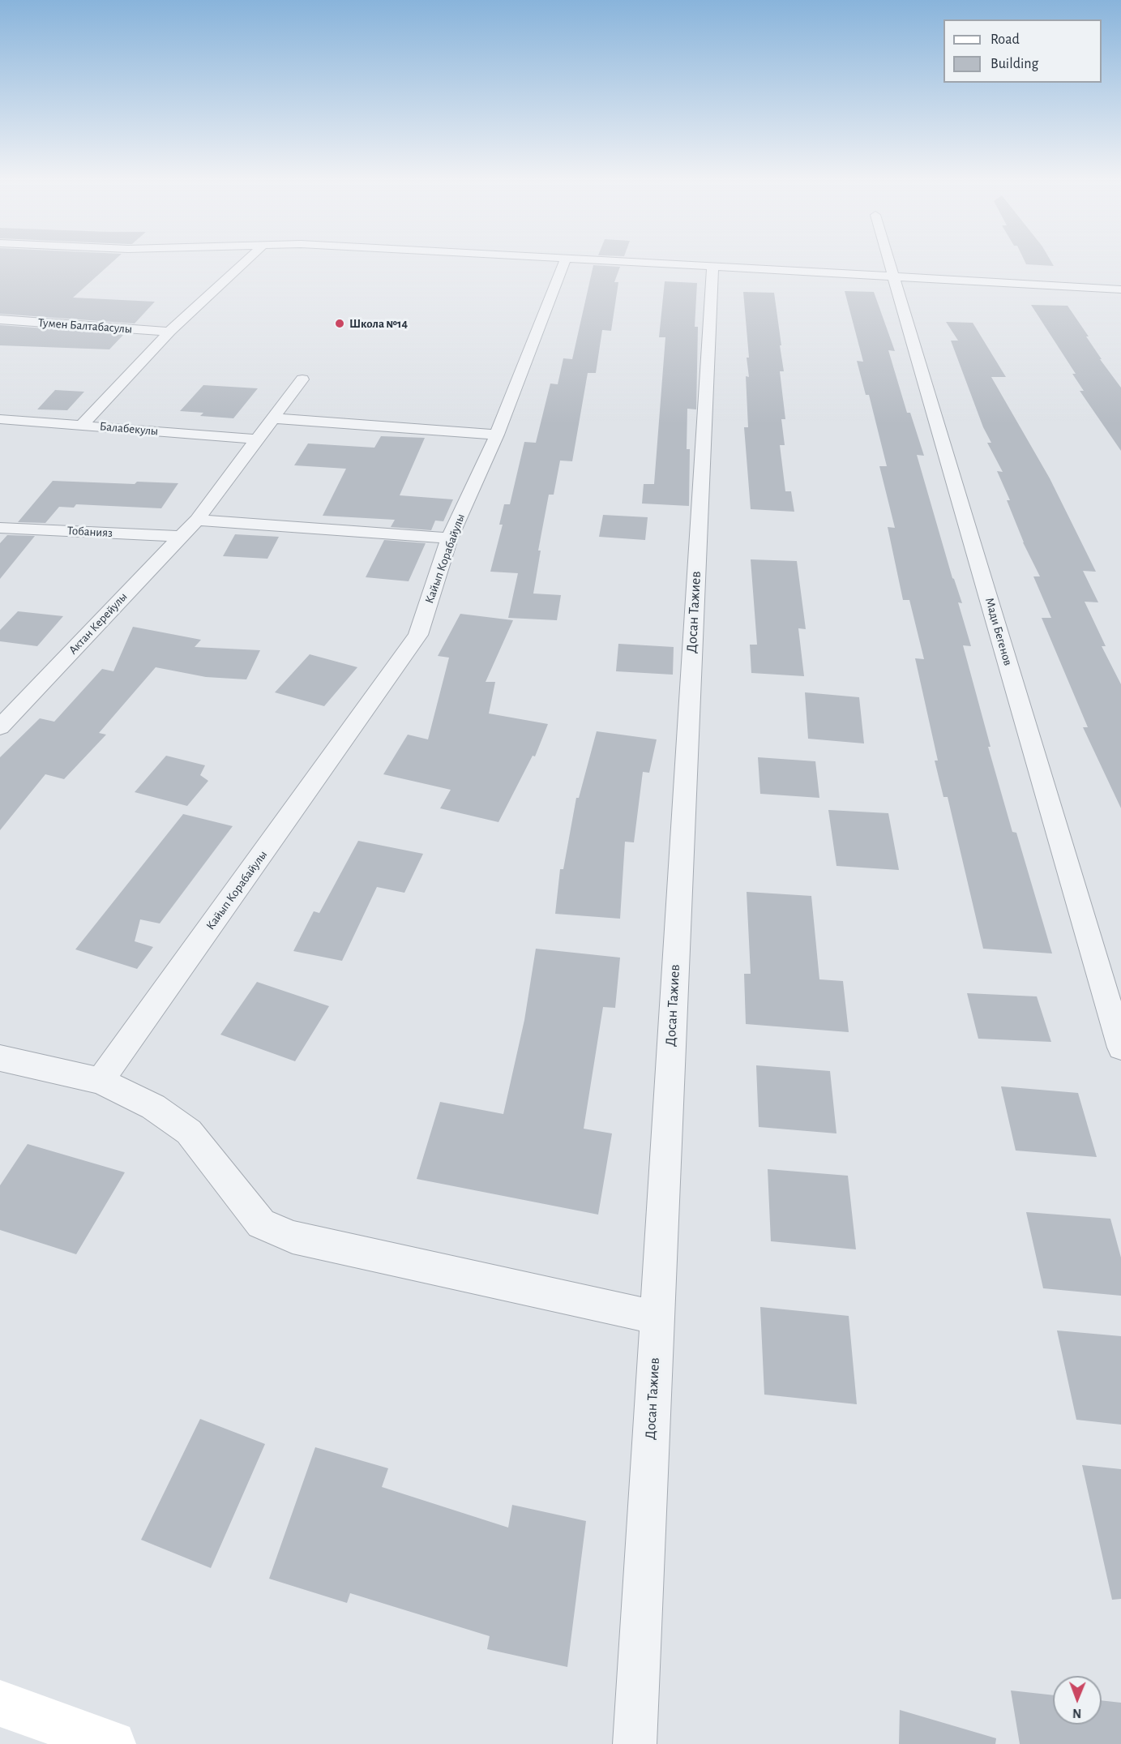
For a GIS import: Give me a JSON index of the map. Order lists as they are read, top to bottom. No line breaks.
{"streets":{"street":["Тумен Балтабасулы","Балабекулы","Тобанияз","Кайып Корабайулы","Досан Тажиев","Актан Керейулы","Мади Бегенов"]},"crossings":[["Балабекулы","Актан Керейулы"],["Тобанияз","Актан Керейулы"]],"places":["Школа №14"],"legend":["Road","Building"],"north":"bottom"}
